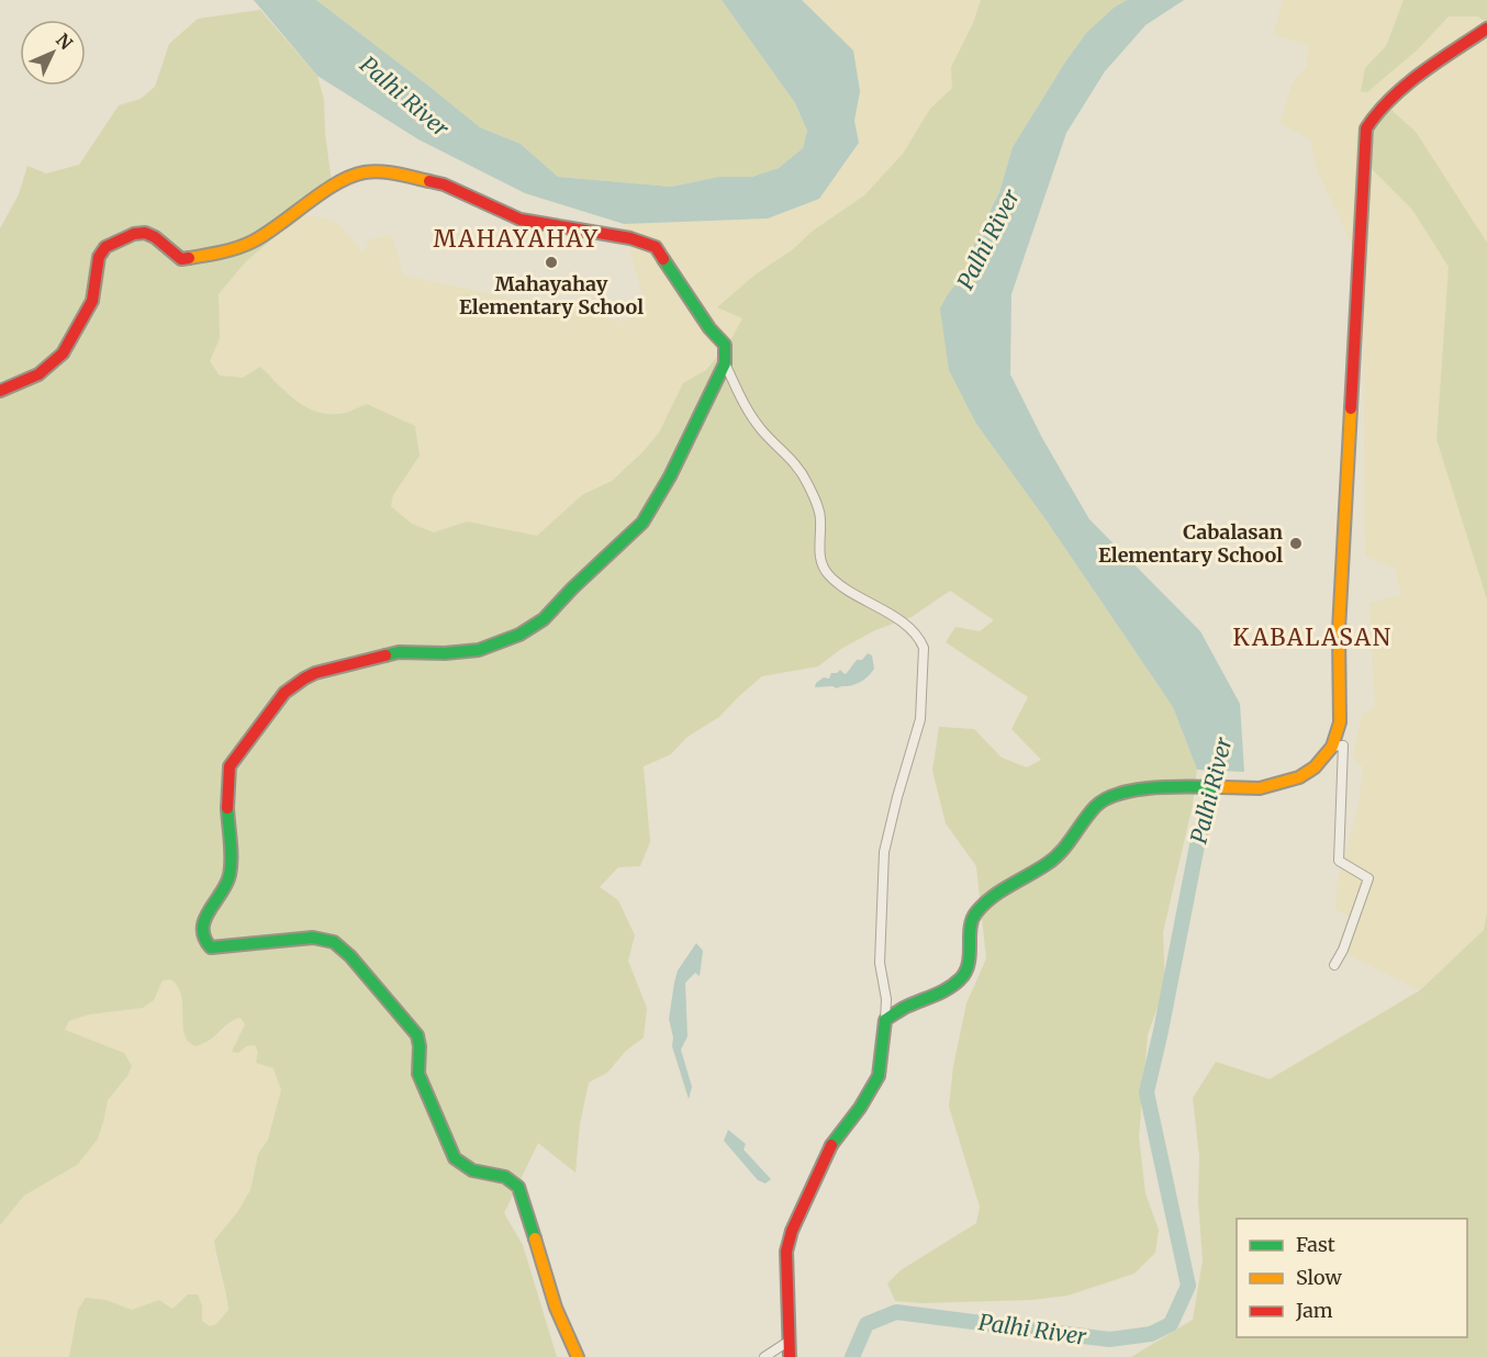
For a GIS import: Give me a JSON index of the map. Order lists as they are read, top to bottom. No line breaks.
{"districts":["MAHAYAHAY","KABALASAN"],"water":["Palhi River"],"places":["Mahayahay Elementary School","Cabalasan Elementary School"],"legend":["Fast","Slow","Jam"],"north":"top right"}
